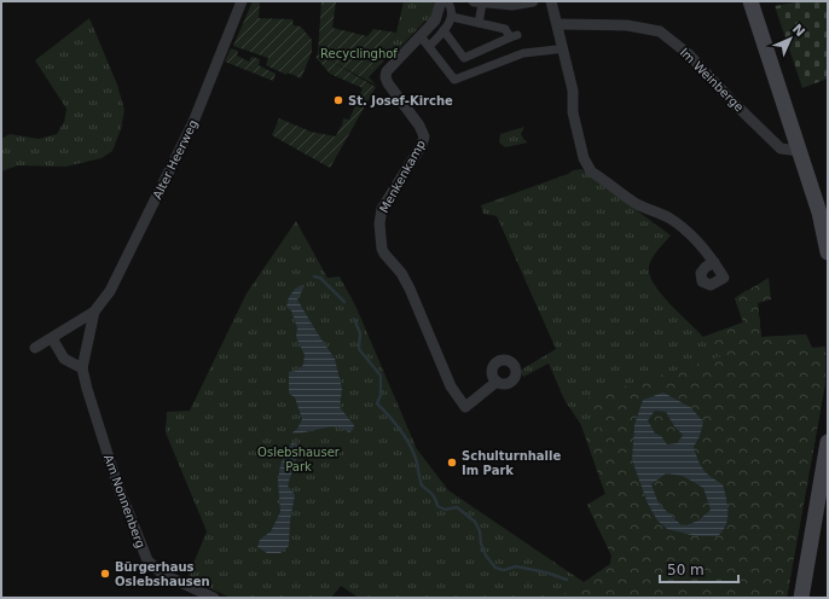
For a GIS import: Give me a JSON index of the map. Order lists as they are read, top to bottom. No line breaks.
{"streets":{"street":["Im Weinberge","Alter Heerweg","Menkenkamp","Am Nonnenberg"]},"crossings":[["Alter Heerweg","Am Nonnenberg"]],"parks":["Recyclinghof","Oslebshauser Park"],"places":["St. Josef-Kirche","Schulturnhalle Im Park","Bürgerhaus Oslebshausen"],"scale_bar":"50 m","north":"top right"}
